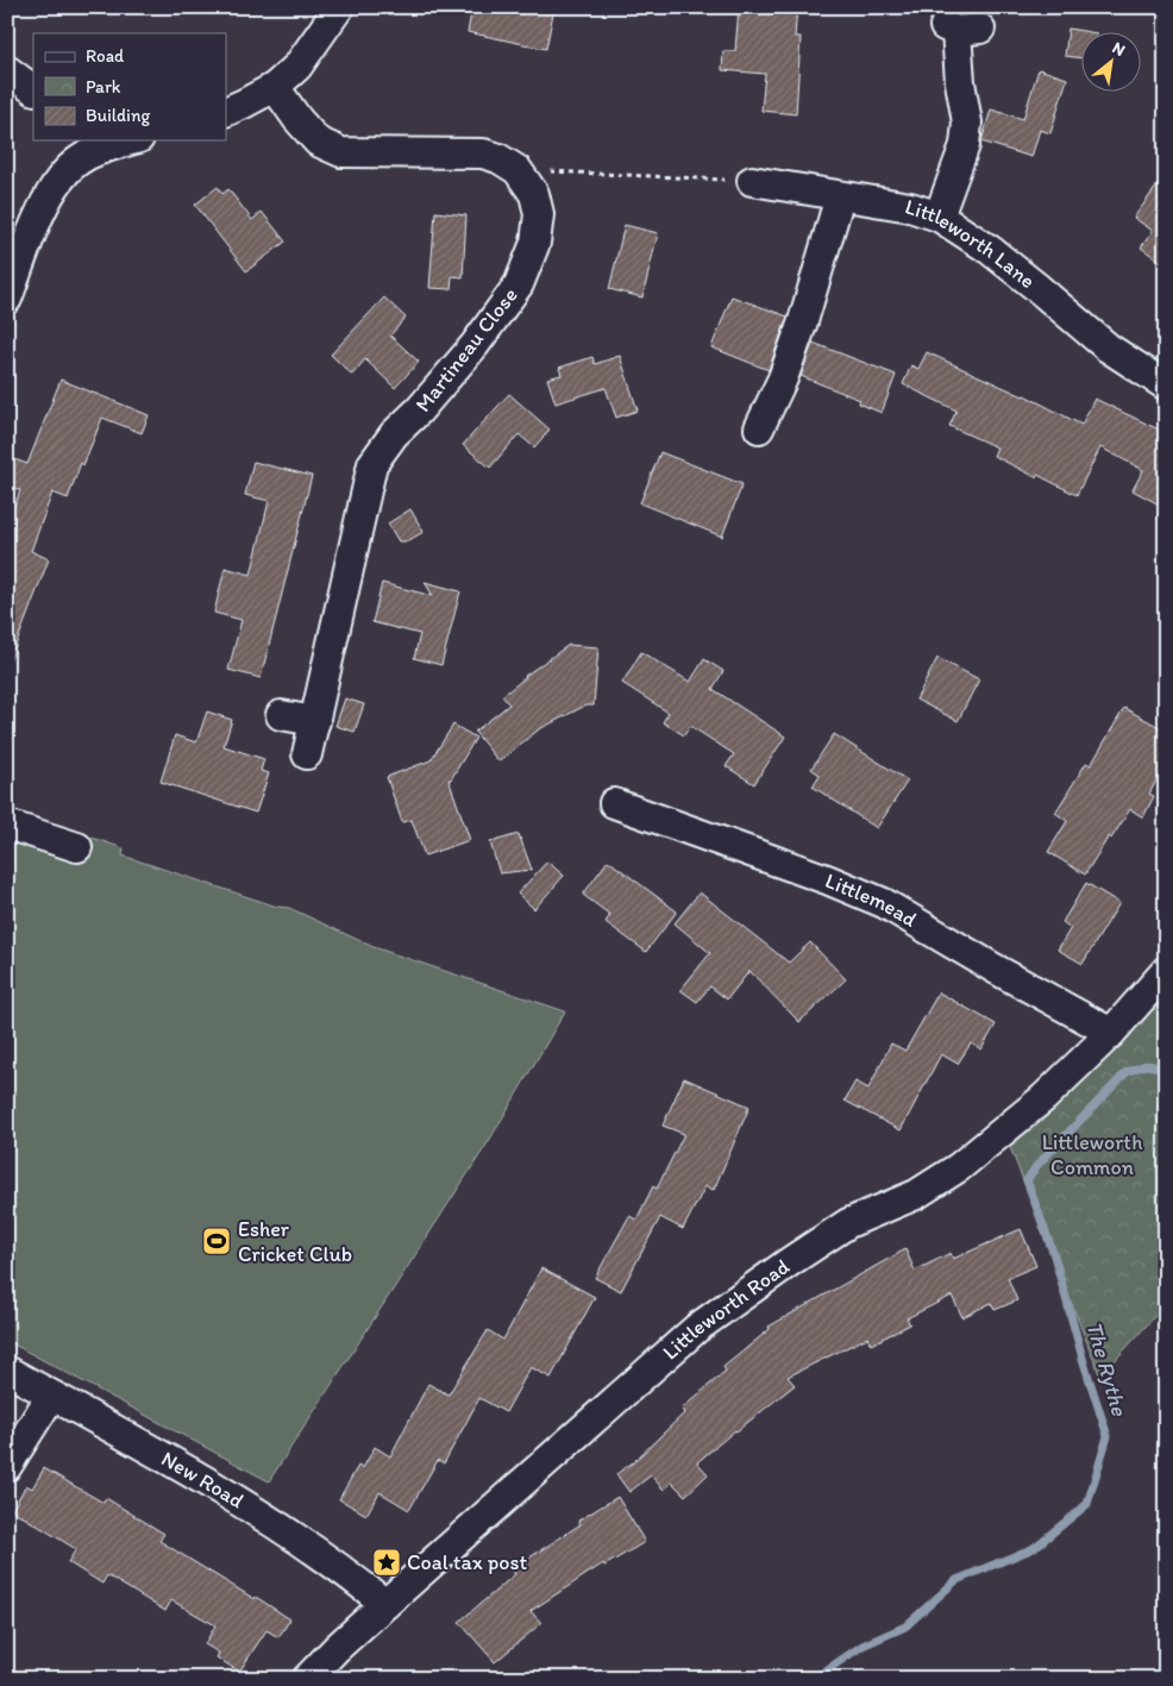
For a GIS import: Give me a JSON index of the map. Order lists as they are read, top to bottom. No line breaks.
{"streets":{"street":["Littleworth Lane","Martineau Close","Littlemead","Littleworth Road","New Road"]},"crossings":[["Littlemead","Littleworth Road"],["Littleworth Road","New Road"]],"water":["The Rythe"],"parks":["Littleworth Common"],"places":{"sports":["Esher Cricket Club"],"place":["Coal tax post"]},"legend":["Road","Park","Building"],"north":"top right"}
